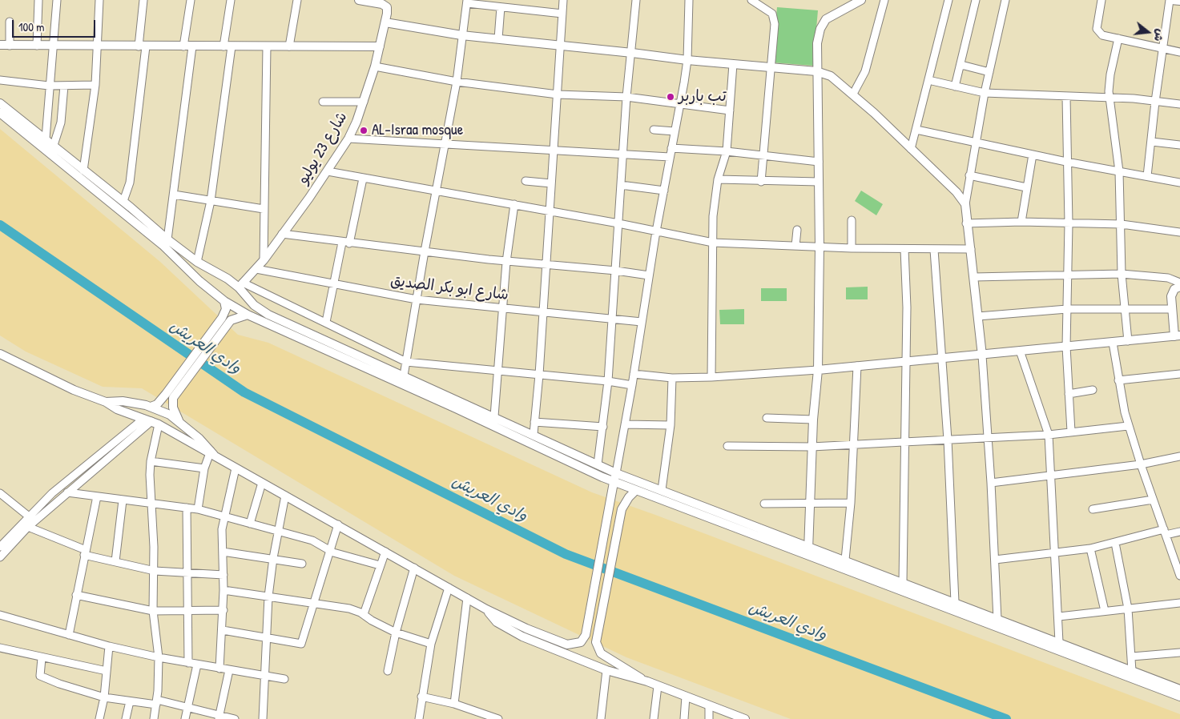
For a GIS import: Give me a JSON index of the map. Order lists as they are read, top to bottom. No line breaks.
{"streets":{"street":["شارع 23 يوليو","شارع ابو بكر الصديق"]},"crossings":[["شارع 23 يوليو","شارع ابو بكر الصديق"]],"water":["وادي العريش"],"places":["تب باربر","AL-Israa mosque"],"scale_bar":"100 m","north":"right"}
